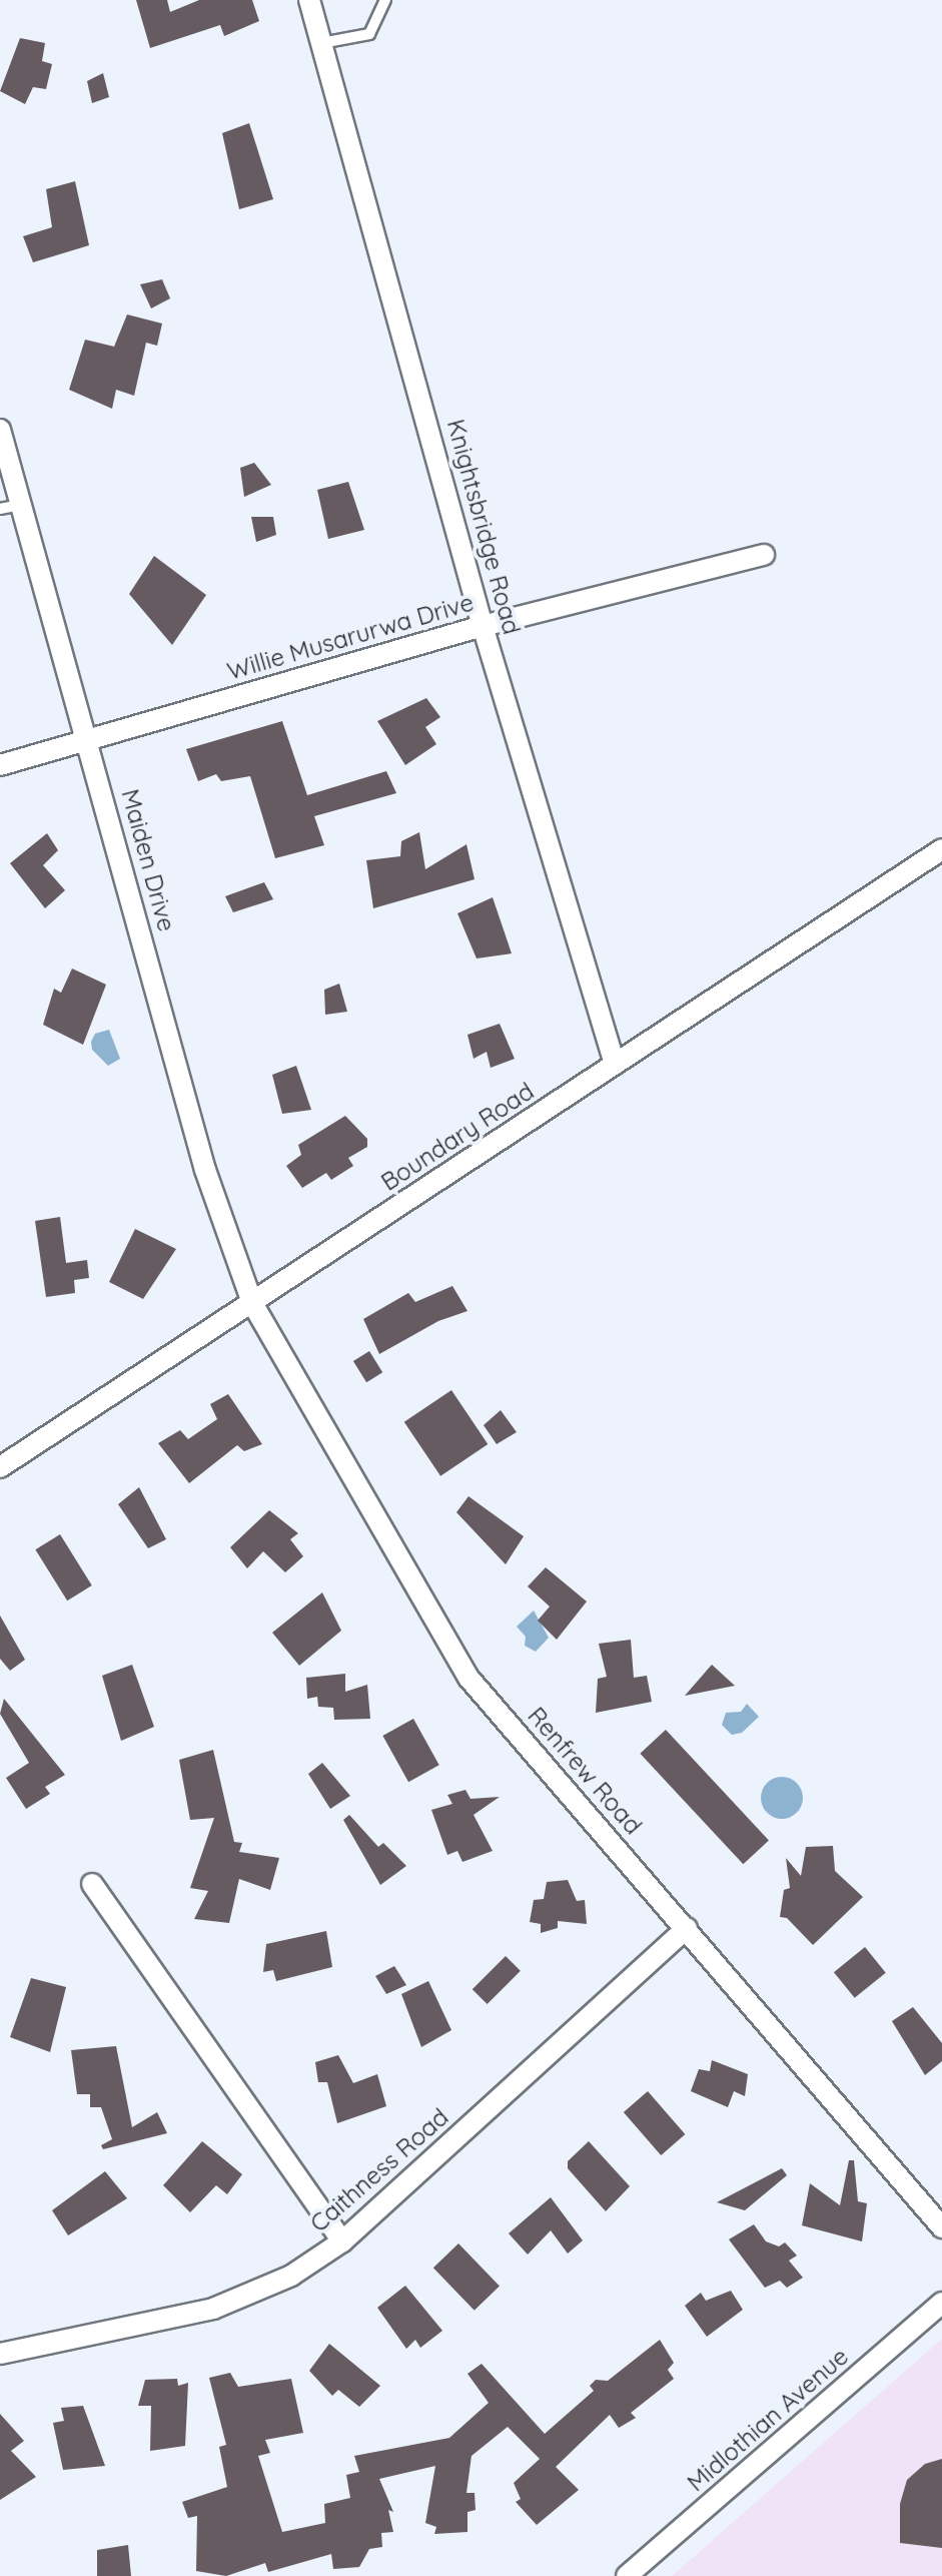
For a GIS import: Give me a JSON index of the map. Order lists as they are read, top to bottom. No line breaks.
{"streets":{"street":["Knightsbridge Road","Willie Musarurwa Drive","Maiden Drive","Boundary Road","Renfrew Road","Caithness Road","Midlothian Avenue"]},"crossings":[["Knightsbridge Road","Willie Musarurwa Drive"],["Knightsbridge Road","Boundary Road"],["Willie Musarurwa Drive","Maiden Drive"],["Maiden Drive","Boundary Road"],["Maiden Drive","Renfrew Road"],["Boundary Road","Renfrew Road"],["Renfrew Road","Caithness Road"]]}
